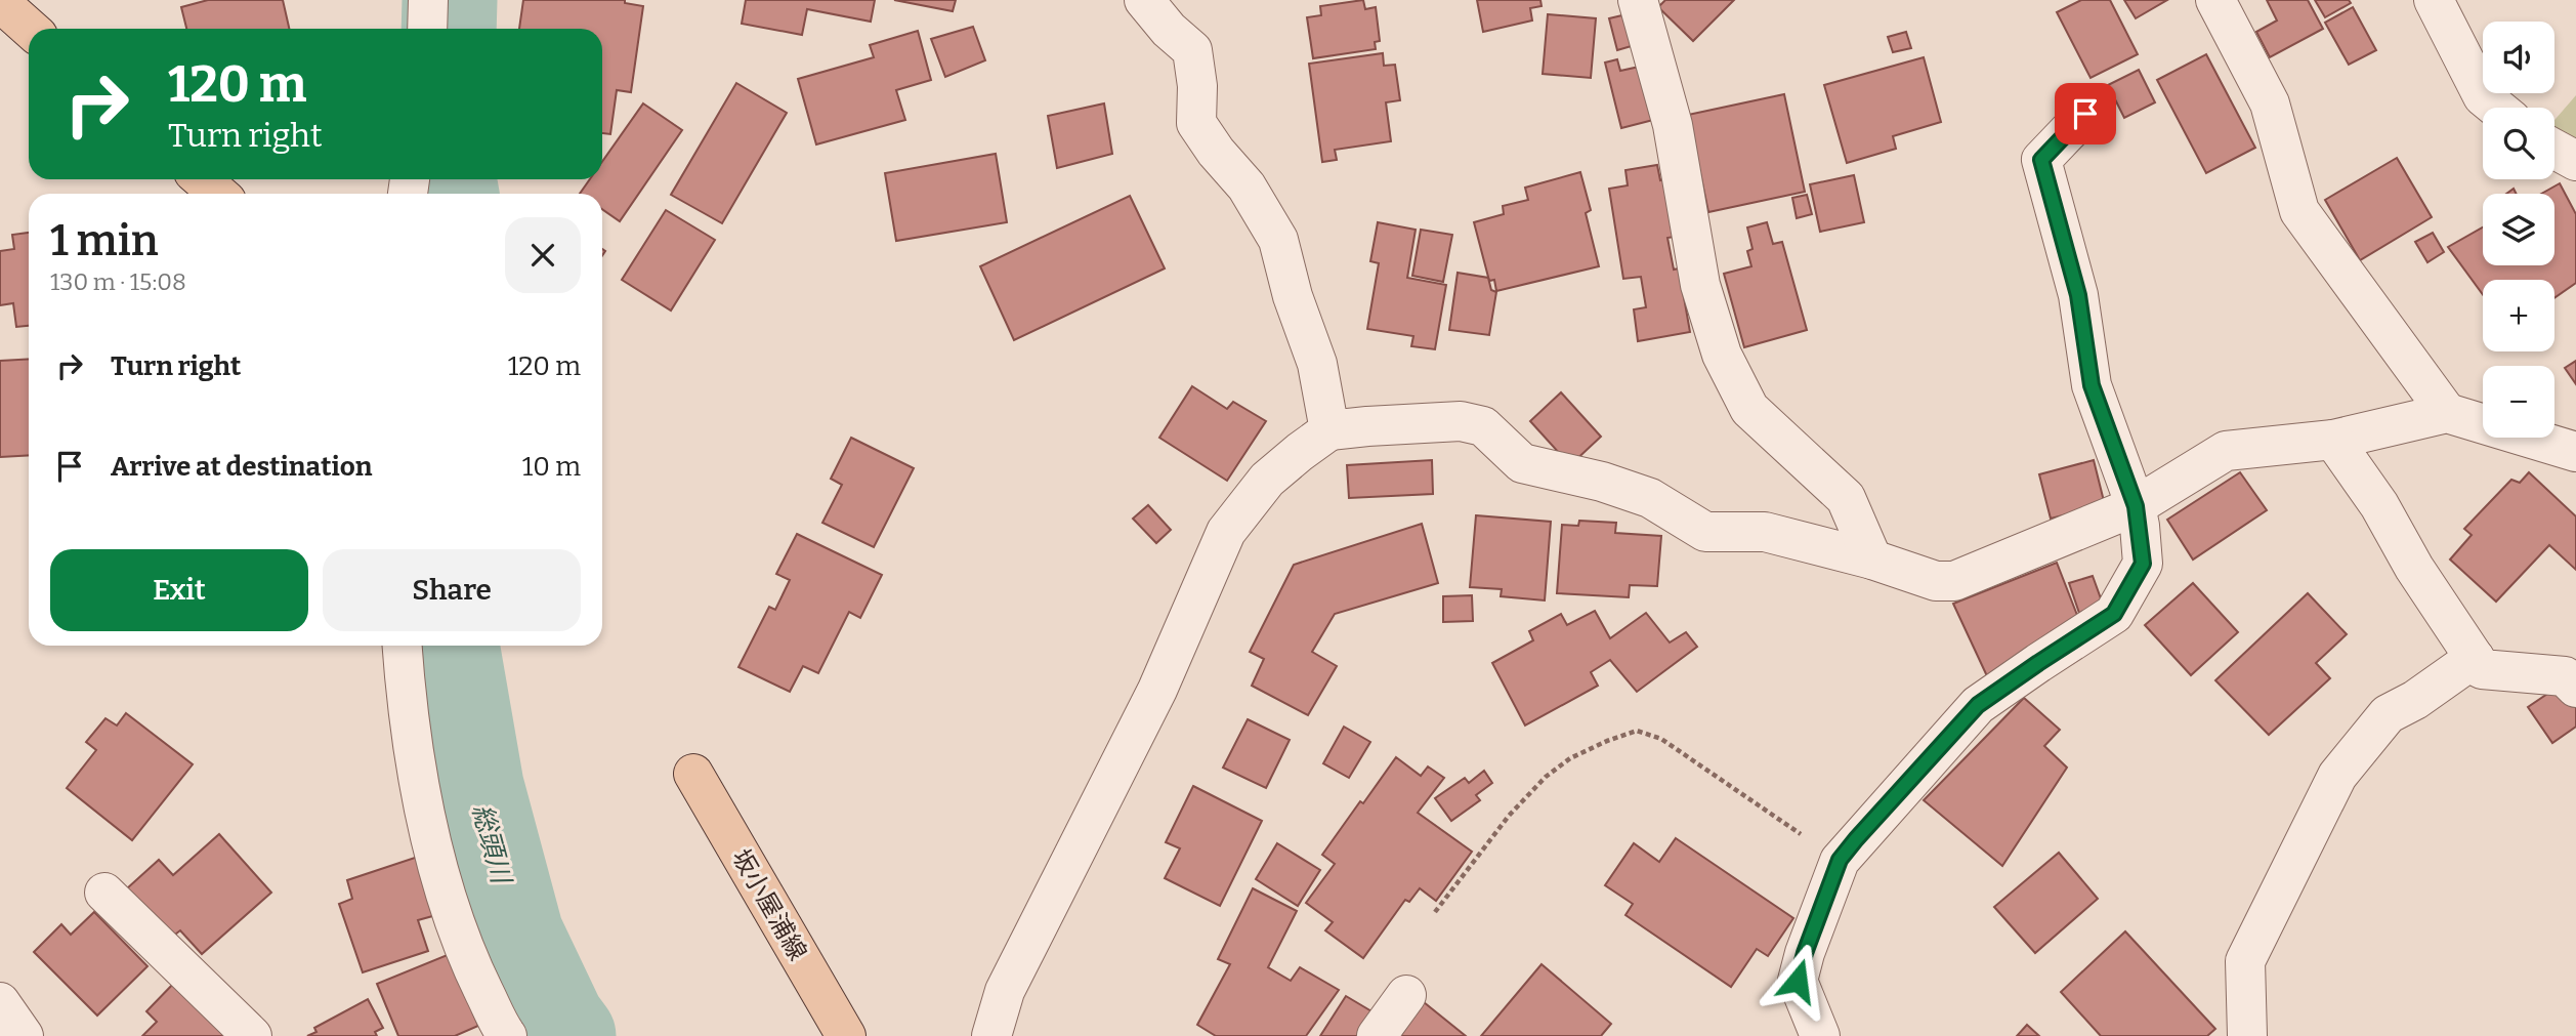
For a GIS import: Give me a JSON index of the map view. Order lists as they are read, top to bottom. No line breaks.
{"streets":{"main road":["坂小屋浦線"]},"water":["総頭川"],"page":{"map_buttons":["+","−"],"turn":["120 m","Turn right"],"heading":["1 min","130 m · 15:08"],"list":[{"name":"Turn right","value":"120 m"},{"name":"Arrive at destination","value":"10 m"}],"buttons":["Exit","Share"]}}
